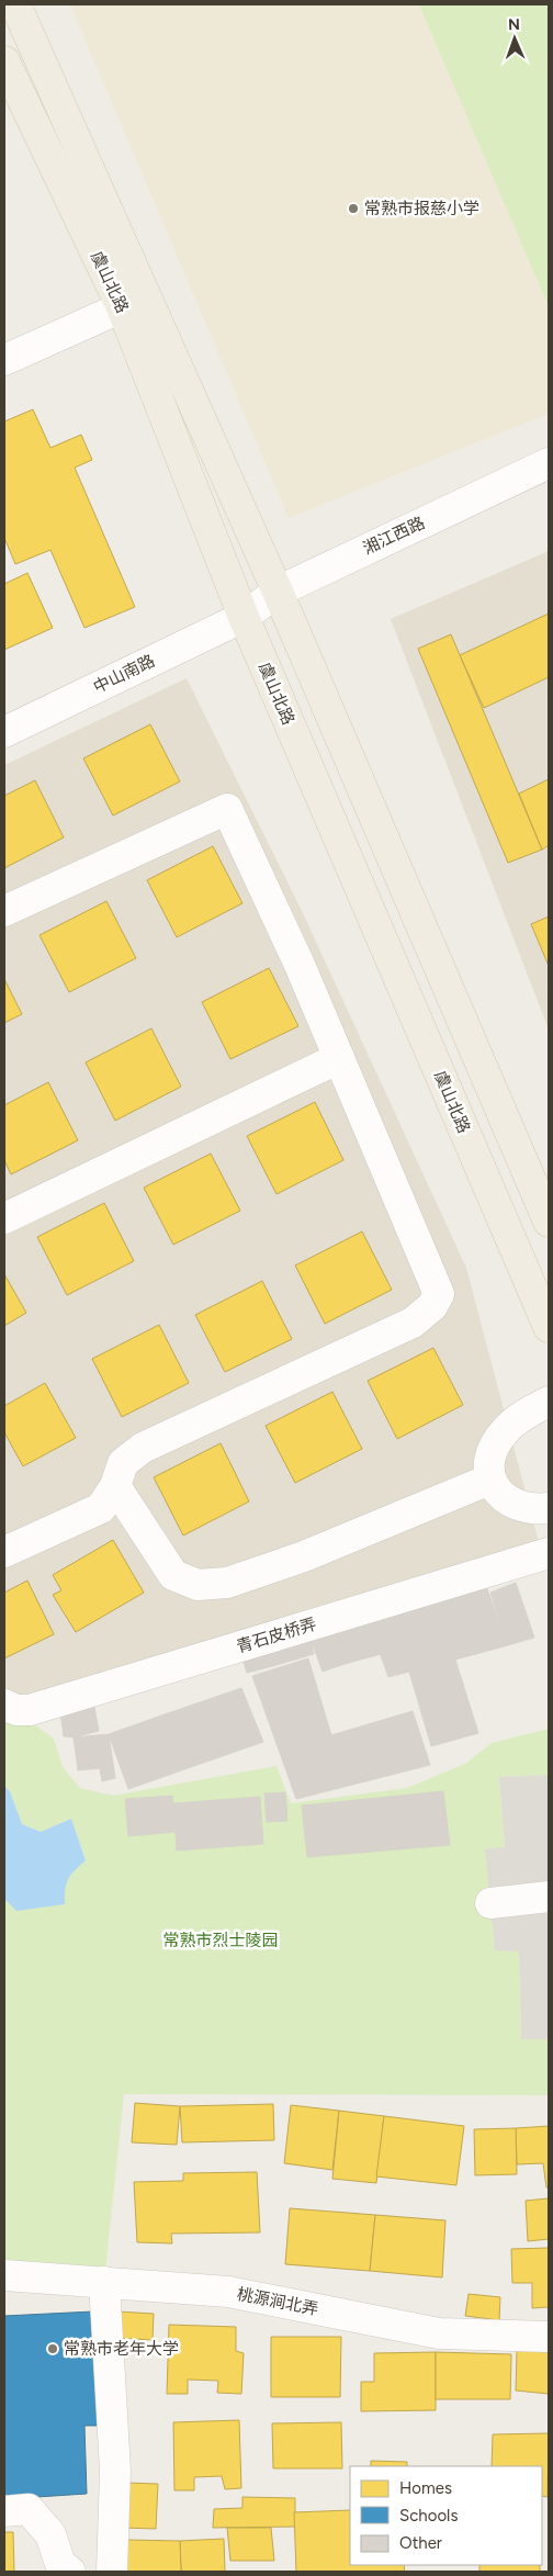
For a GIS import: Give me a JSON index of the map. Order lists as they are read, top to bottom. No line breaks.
{"streets":{"main road":["虞山北路"],"street":["湘江西路","中山南路","青石皮桥弄","桃源涧北弄"]},"crossings":[["虞山北路","湘江西路"],["虞山北路","中山南路"],["湘江西路","中山南路"]],"parks":["常熟市烈士陵园"],"places":["常熟市报慈小学","常熟市老年大学"],"legend":["Homes","Schools","Other"],"north":"top"}
